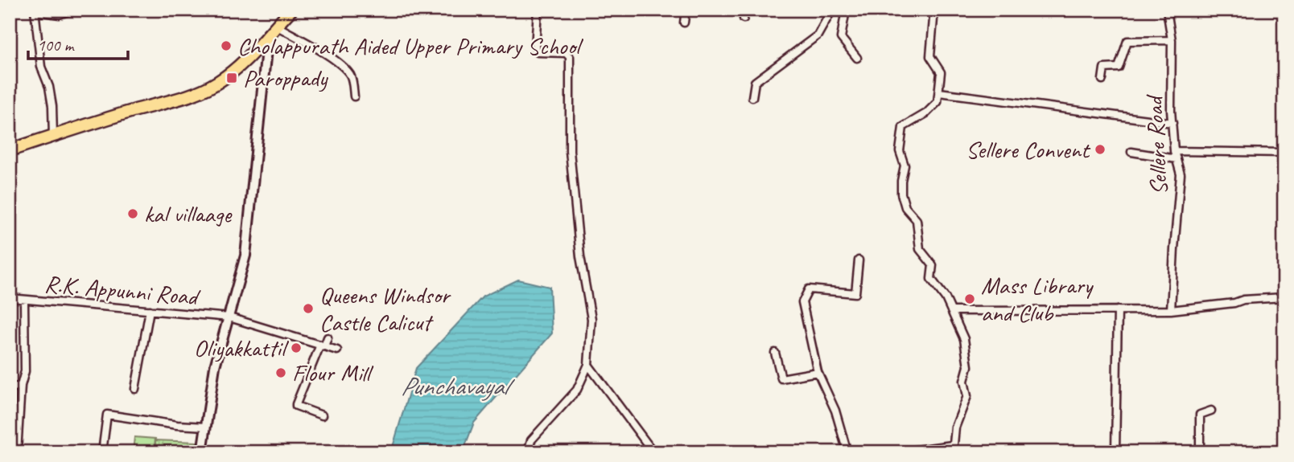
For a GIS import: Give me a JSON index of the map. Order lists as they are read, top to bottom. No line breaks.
{"streets":{"street":["Sellere Road","R.K. Appunni Road"]},"water":["Punchavayal"],"places":{"other":["Cholappurath Aided Upper Primary School","Sellere Convent","kal villaage","Mass Library and Club","Queens Windsor Castle Calicut","Oliyakkattil","Flour Mill"],"transit":["Paroppady"]},"scale_bar":"100 m"}
